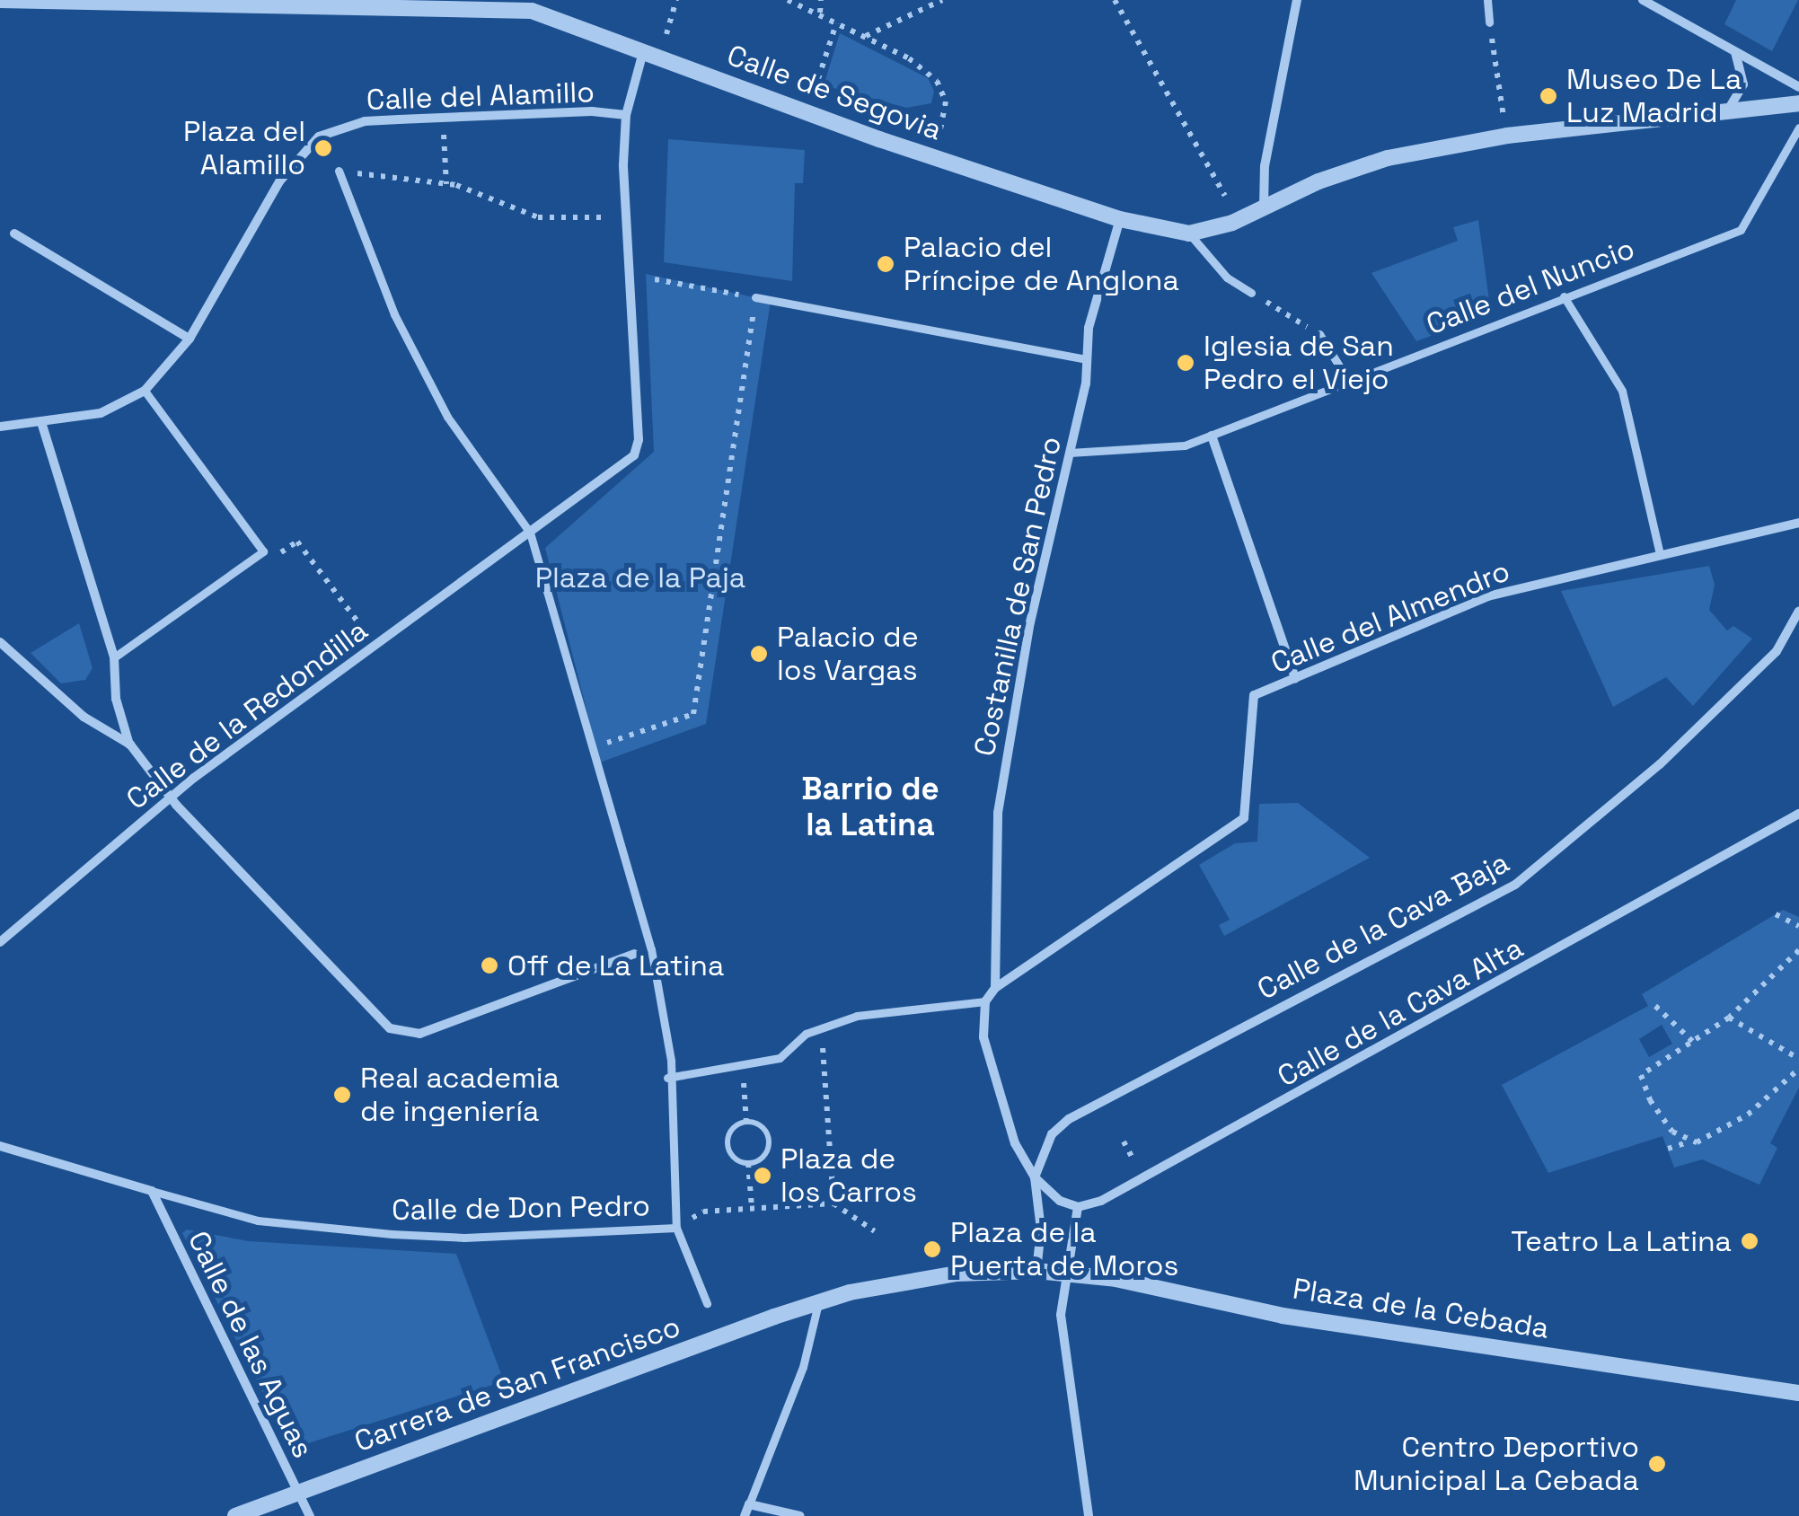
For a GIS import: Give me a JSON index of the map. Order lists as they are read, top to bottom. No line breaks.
{"streets":{"street":["Calle de Segovia","Calle del Alamillo","Calle del Nuncio","Costanilla de San Pedro","Calle del Almendro","Calle de la Redondilla","Calle de la Cava Baja","Calle de la Cava Alta","Calle de Don Pedro","Plaza de la Cebada","Calle de las Aguas","Carrera de San Francisco"]},"crossings":[["Calle de Segovia","Costanilla de San Pedro"],["Calle de Segovia","Calle de la Redondilla"],["Calle del Alamillo","Calle de la Redondilla"],["Calle del Nuncio","Costanilla de San Pedro"],["Costanilla de San Pedro","Calle del Almendro"],["Calle de la Cava Baja","Plaza de la Cebada"],["Calle de Don Pedro","Calle de las Aguas"],["Calle de las Aguas","Carrera de San Francisco"]],"districts":["Barrio de la Latina"],"parks":["Plaza de la Paja"],"places":["Museo De La Luz Madrid","Plaza del Alamillo","Palacio del Príncipe de Anglona","Iglesia de San Pedro el Viejo","Palacio de los Vargas","Off de La Latina","Real academia de ingeniería","Plaza de los Carros","Teatro La Latina","Plaza de la Puerta de Moros","Centro Deportivo Municipal La Cebada"]}
